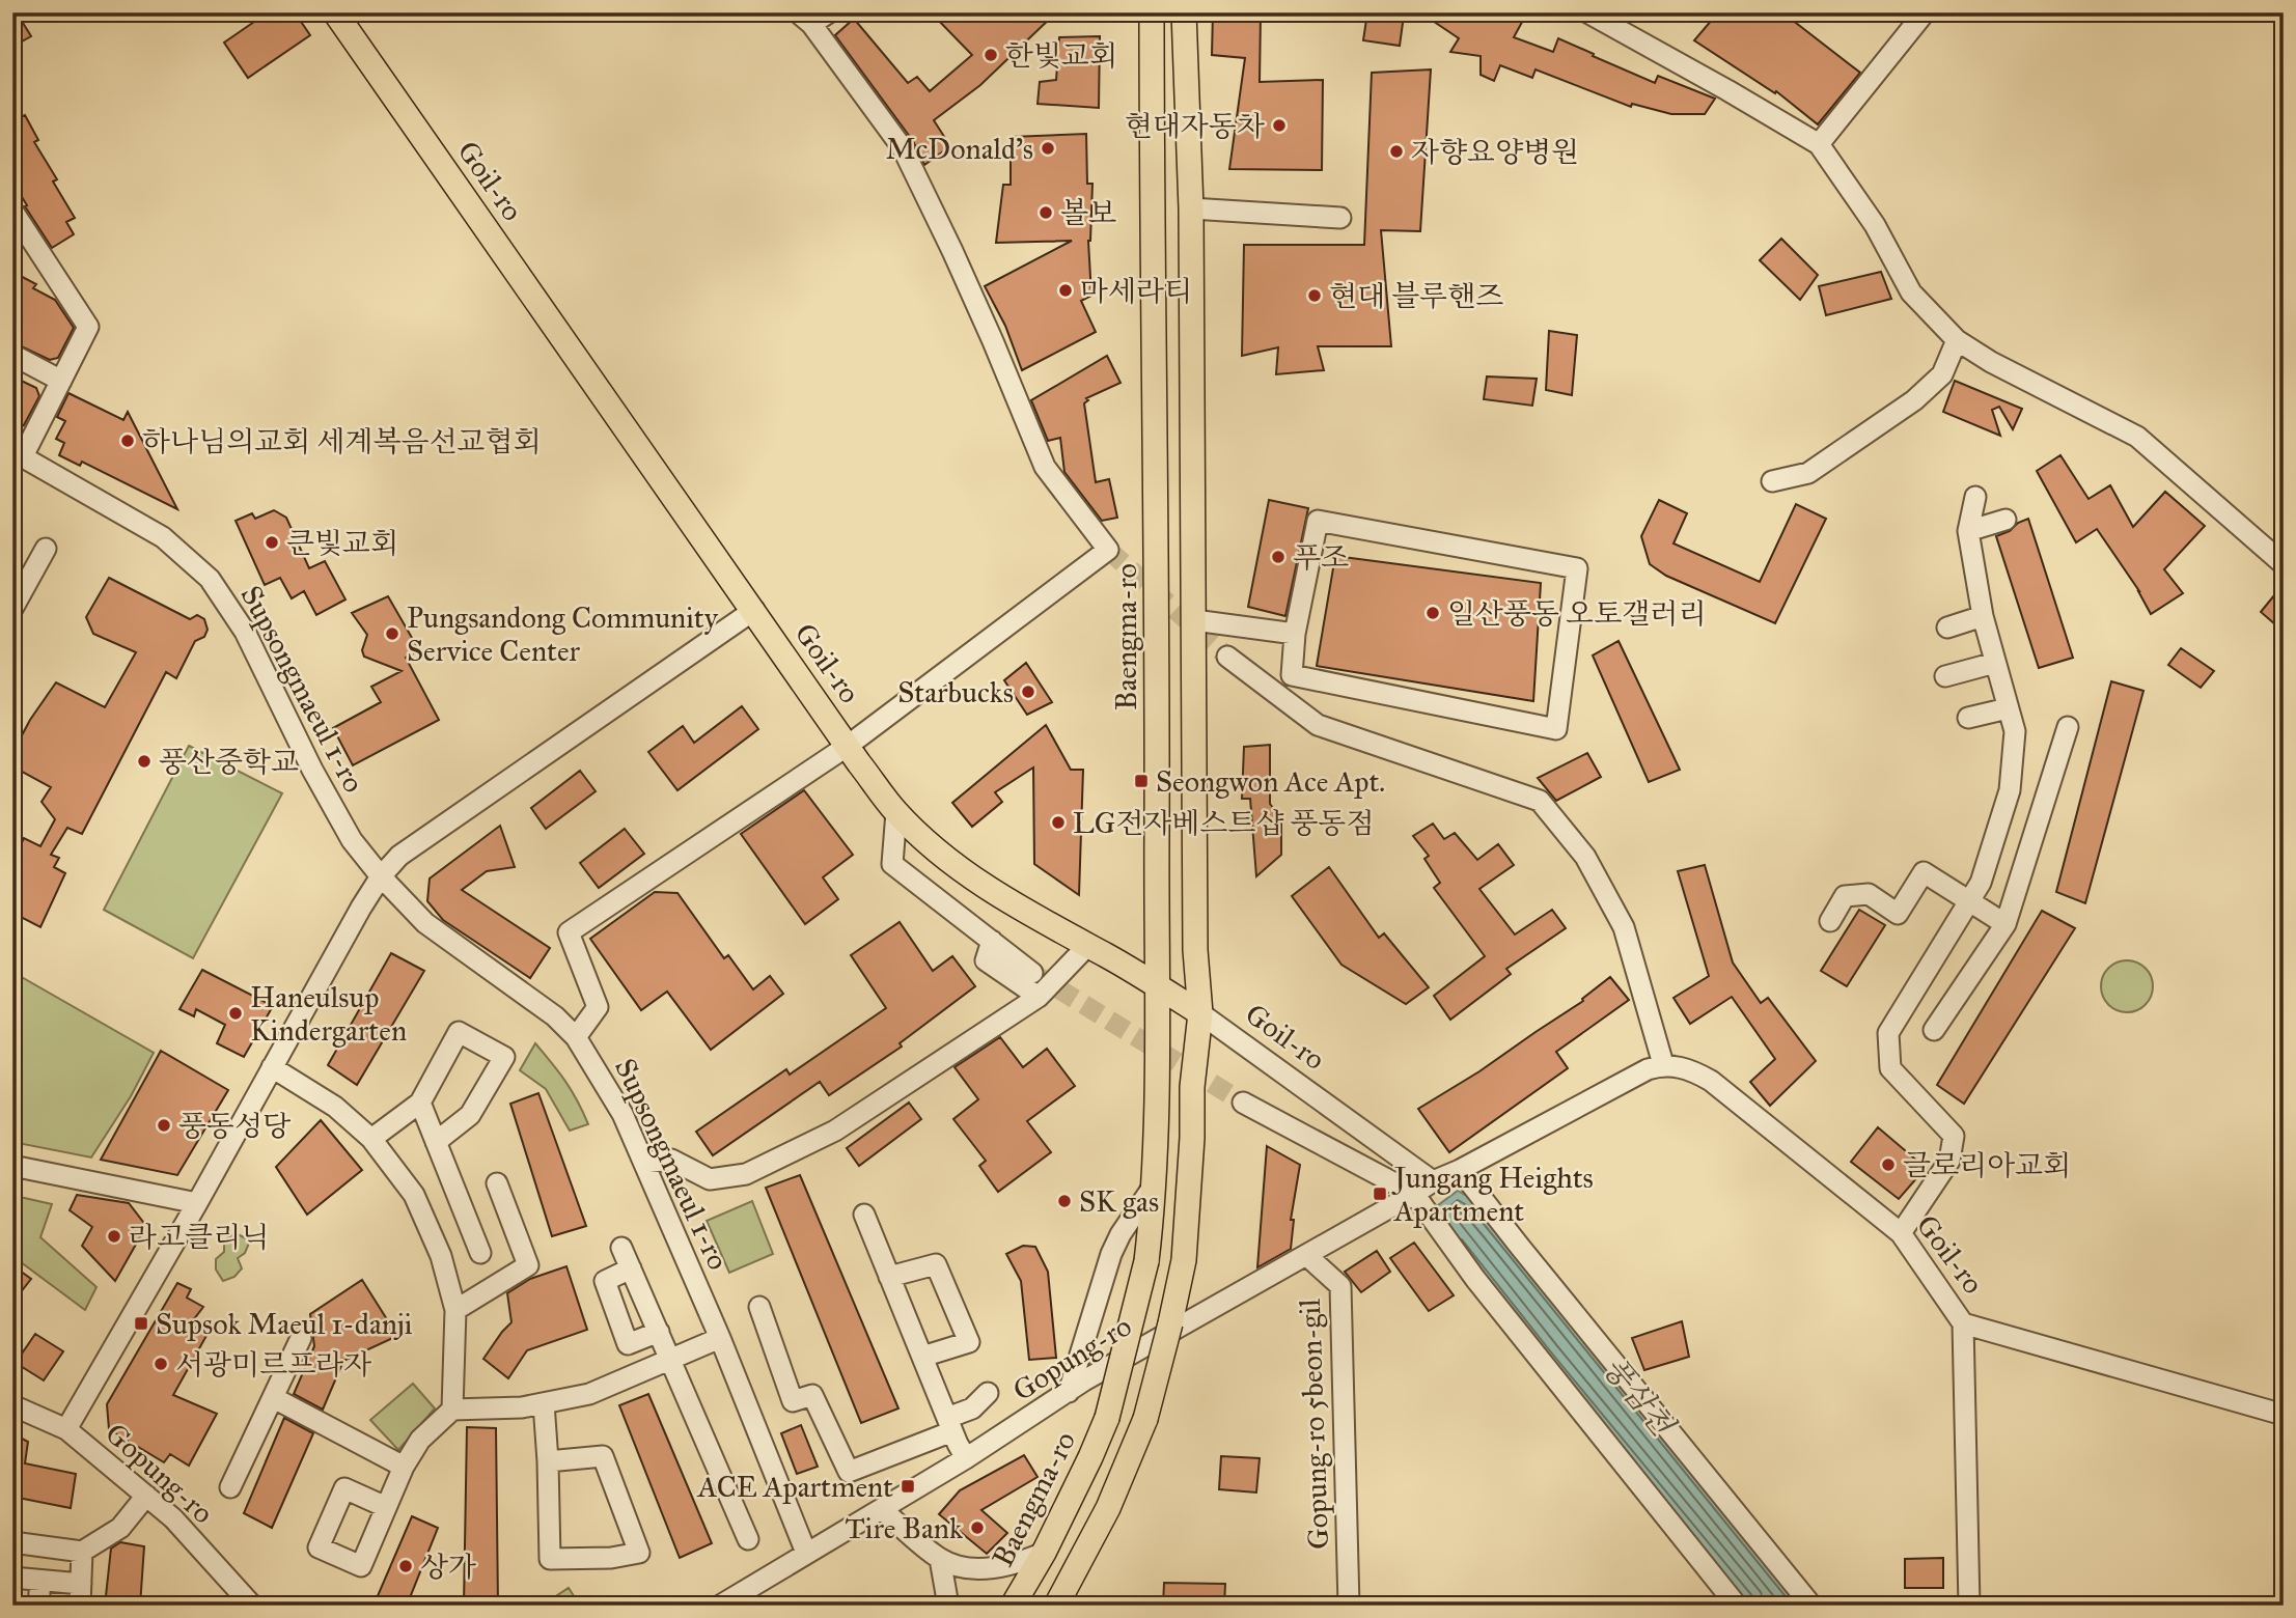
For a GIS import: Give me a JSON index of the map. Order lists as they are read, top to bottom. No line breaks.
{"streets":{"main road":["Goil-ro","Baengma-ro"],"street":["Supsongmaeul 1-ro","Gopung-ro","Gopung-ro 5beon-gil"]},"crossings":[["Goil-ro","Baengma-ro"],["Goil-ro","Gopung-ro"],["Supsongmaeul 1-ro","Gopung-ro"],["Gopung-ro","Gopung-ro 5beon-gil"]],"water":["풍삼천"],"places":{"other":["한빛교회","현대자동차","McDonald's","자향요양병원","볼보","마세라티","현대 블루핸즈","하나님의교회 세계복음선교협회","큰빛교회","푸조","일산풍동 오토갤러리","Pungsandong Community Service Center","Starbucks","풍산중학교","LG전자베스트샵 풍동점","Haneulsup Kindergarten","풍동성당","글로리아교회","SK gas","라고클리닉","서광미르프라자","Tire Bank","상가"],"transit":["Seongwon Ace Apt.","Jungang Heights Apartment","Supsok Maeul 1-danji","ACE Apartment"]}}
